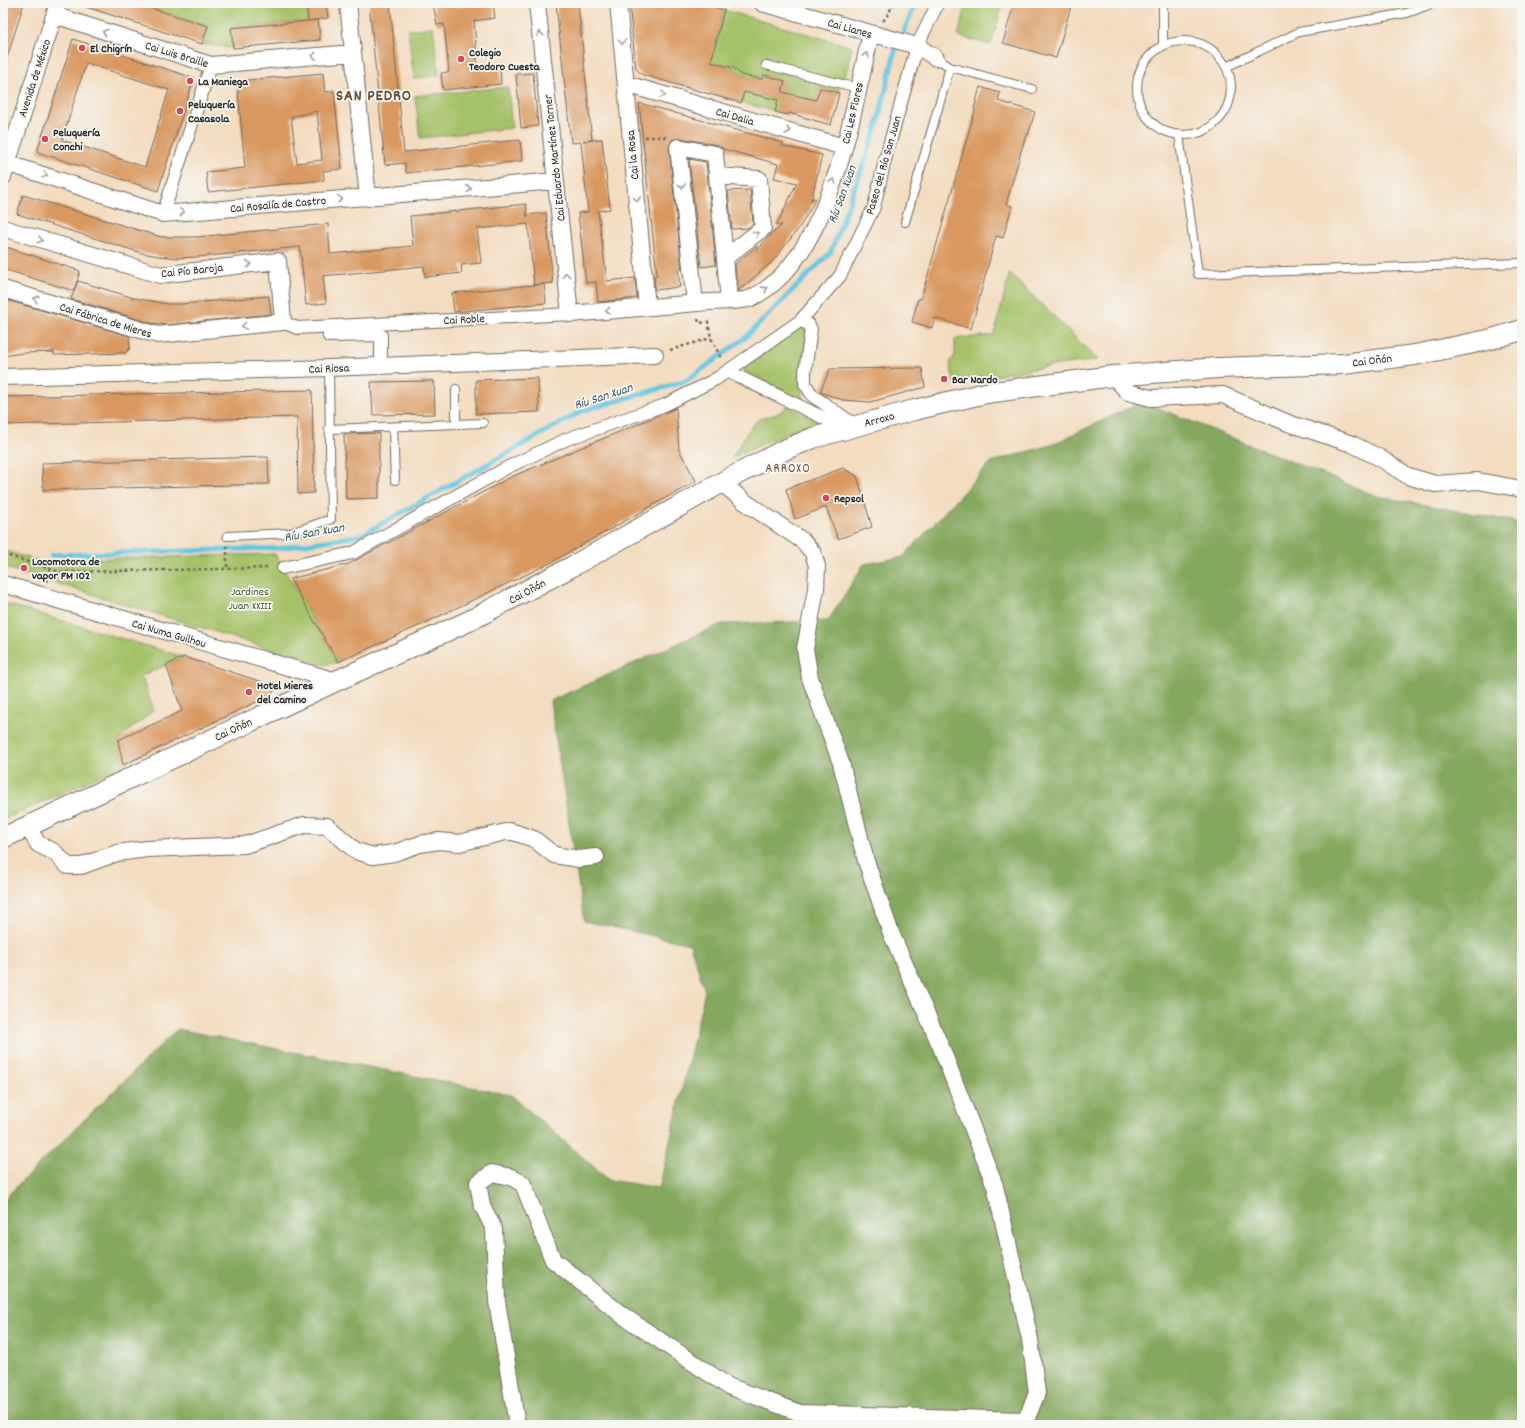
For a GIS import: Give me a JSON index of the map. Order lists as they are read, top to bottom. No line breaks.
{"streets":{"street":["Cai Llanes","Cai Luis Braille","Avenida de México","Cai Les Flores","Cai Dalia","Cai la Rosa","Cai Eduardo Martínez Torner","Paseo del Río San Juan","Cai Rosalía de Castro","Cai Pío Baroja","Cai Roble","Cai Fábrica de Mieres","Cai Oñón","Cai Riosa","Arroxo","Cai Numa Guilhou"]},"crossings":[["Cai Llanes","Cai Les Flores"],["Cai Llanes","Paseo del Río San Juan"],["Cai Luis Braille","Avenida de México"],["Avenida de México","Cai Rosalía de Castro"],["Cai Les Flores","Cai Dalia"],["Cai Les Flores","Cai la Rosa"],["Cai Les Flores","Cai Roble"],["Cai Dalia","Cai la Rosa"],["Cai la Rosa","Cai Roble"],["Cai Eduardo Martínez Torner","Cai Rosalía de Castro"],["Cai Eduardo Martínez Torner","Cai Roble"],["Cai Pío Baroja","Cai Roble"],["Cai Pío Baroja","Cai Fábrica de Mieres"],["Cai Roble","Cai Fábrica de Mieres"],["Cai Oñón","Arroxo"],["Cai Oñón","Cai Numa Guilhou"]],"one_way":["Cai Luis Braille","Cai Les Flores","Cai Dalia","Cai Rosalía de Castro","Cai Pío Baroja","Cai Fábrica de Mieres"],"districts":["SAN PEDRO","ARROXO"],"water":["Ríu San Xuan"],"parks":["Jardines Juan XXIII"],"places":["El Chigrín","Colegio Teodoro Cuesta","La Maniega","Peluquería Casasola","Peluquería Conchi","Bar Nardo","Repsol","Locomotora de vapor FM 102","Hotel Mieres del Camino"]}
